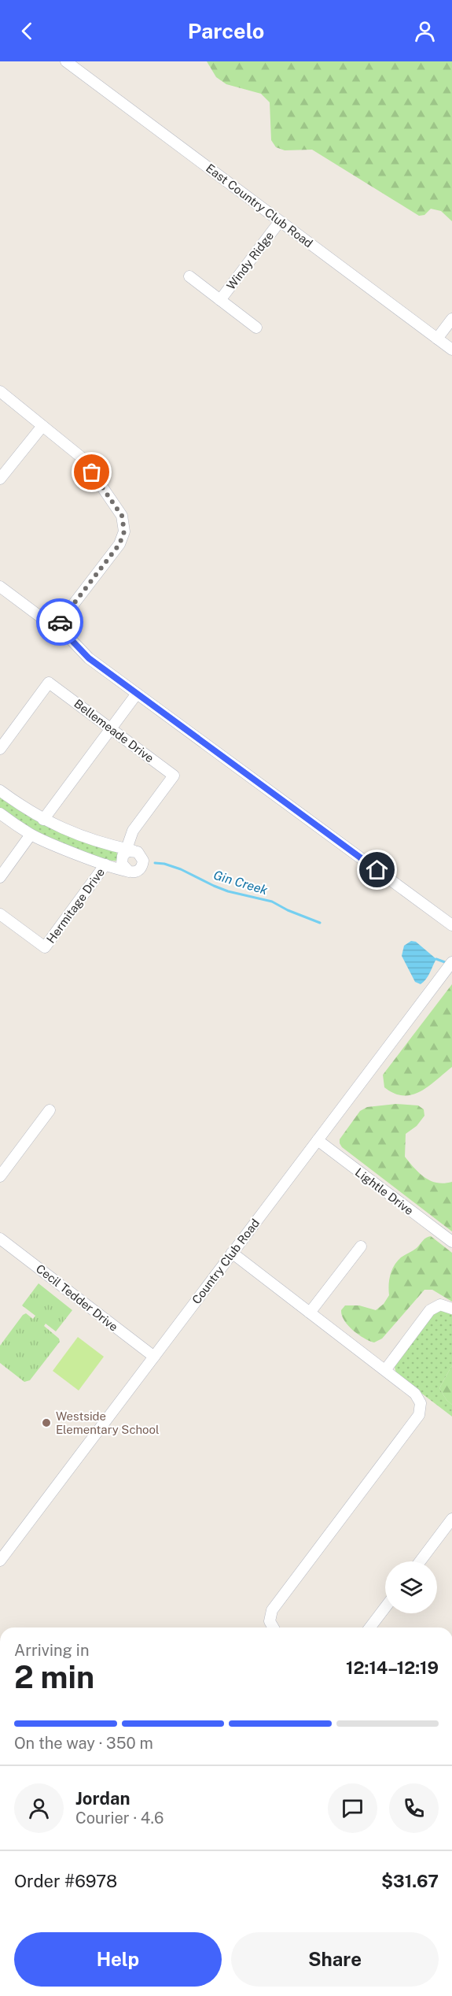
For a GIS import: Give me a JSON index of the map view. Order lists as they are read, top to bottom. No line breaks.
{"streets":{"street":["East Country Club Road","Windy Ridge","Bellemeade Drive","Hermitage Drive","Lightle Drive","Country Club Road","Cecil Tedder Drive"]},"crossings":[["East Country Club Road","Windy Ridge"],["Lightle Drive","Country Club Road"],["Country Club Road","Cecil Tedder Drive"]],"water":["Gin Creek"],"places":["Westside Elementary School"],"page":{"header":"Parcelo","heading":["2 min","Arriving in","12:14–12:19"],"panel":["Jordan","Courier · 4.6","Order #6978","$31.67"],"bar":"On the way · 350 m","buttons":["Help","Share"]}}
